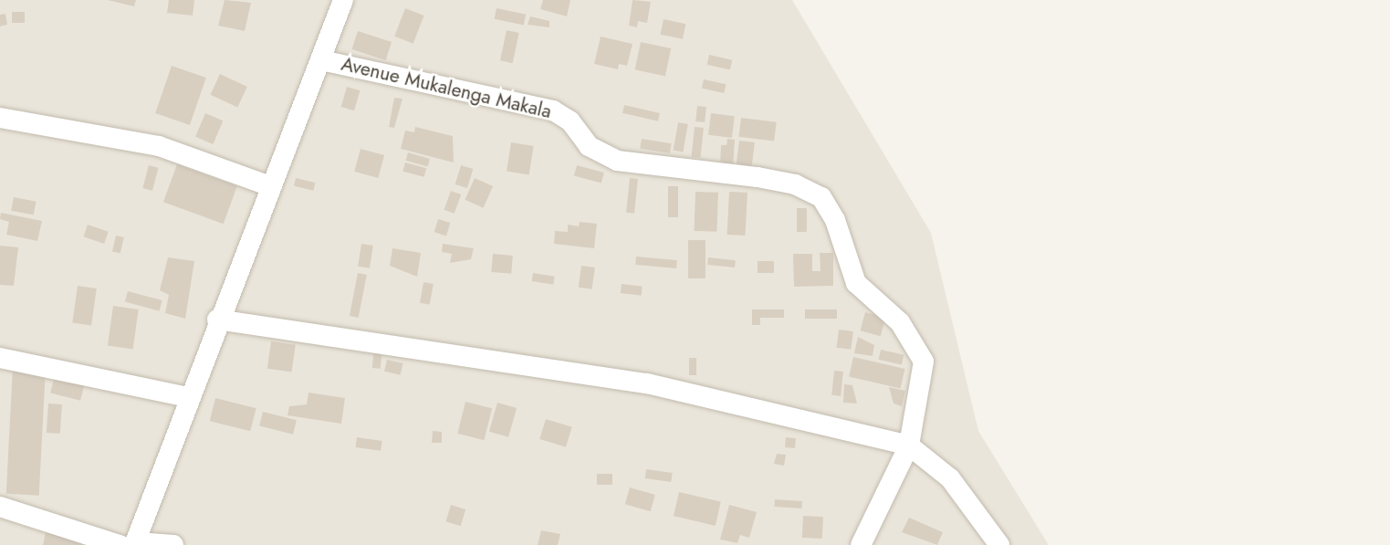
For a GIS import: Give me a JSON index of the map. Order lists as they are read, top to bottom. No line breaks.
{"streets":{"street":["Avenue Mukalenga Makala"]}}
